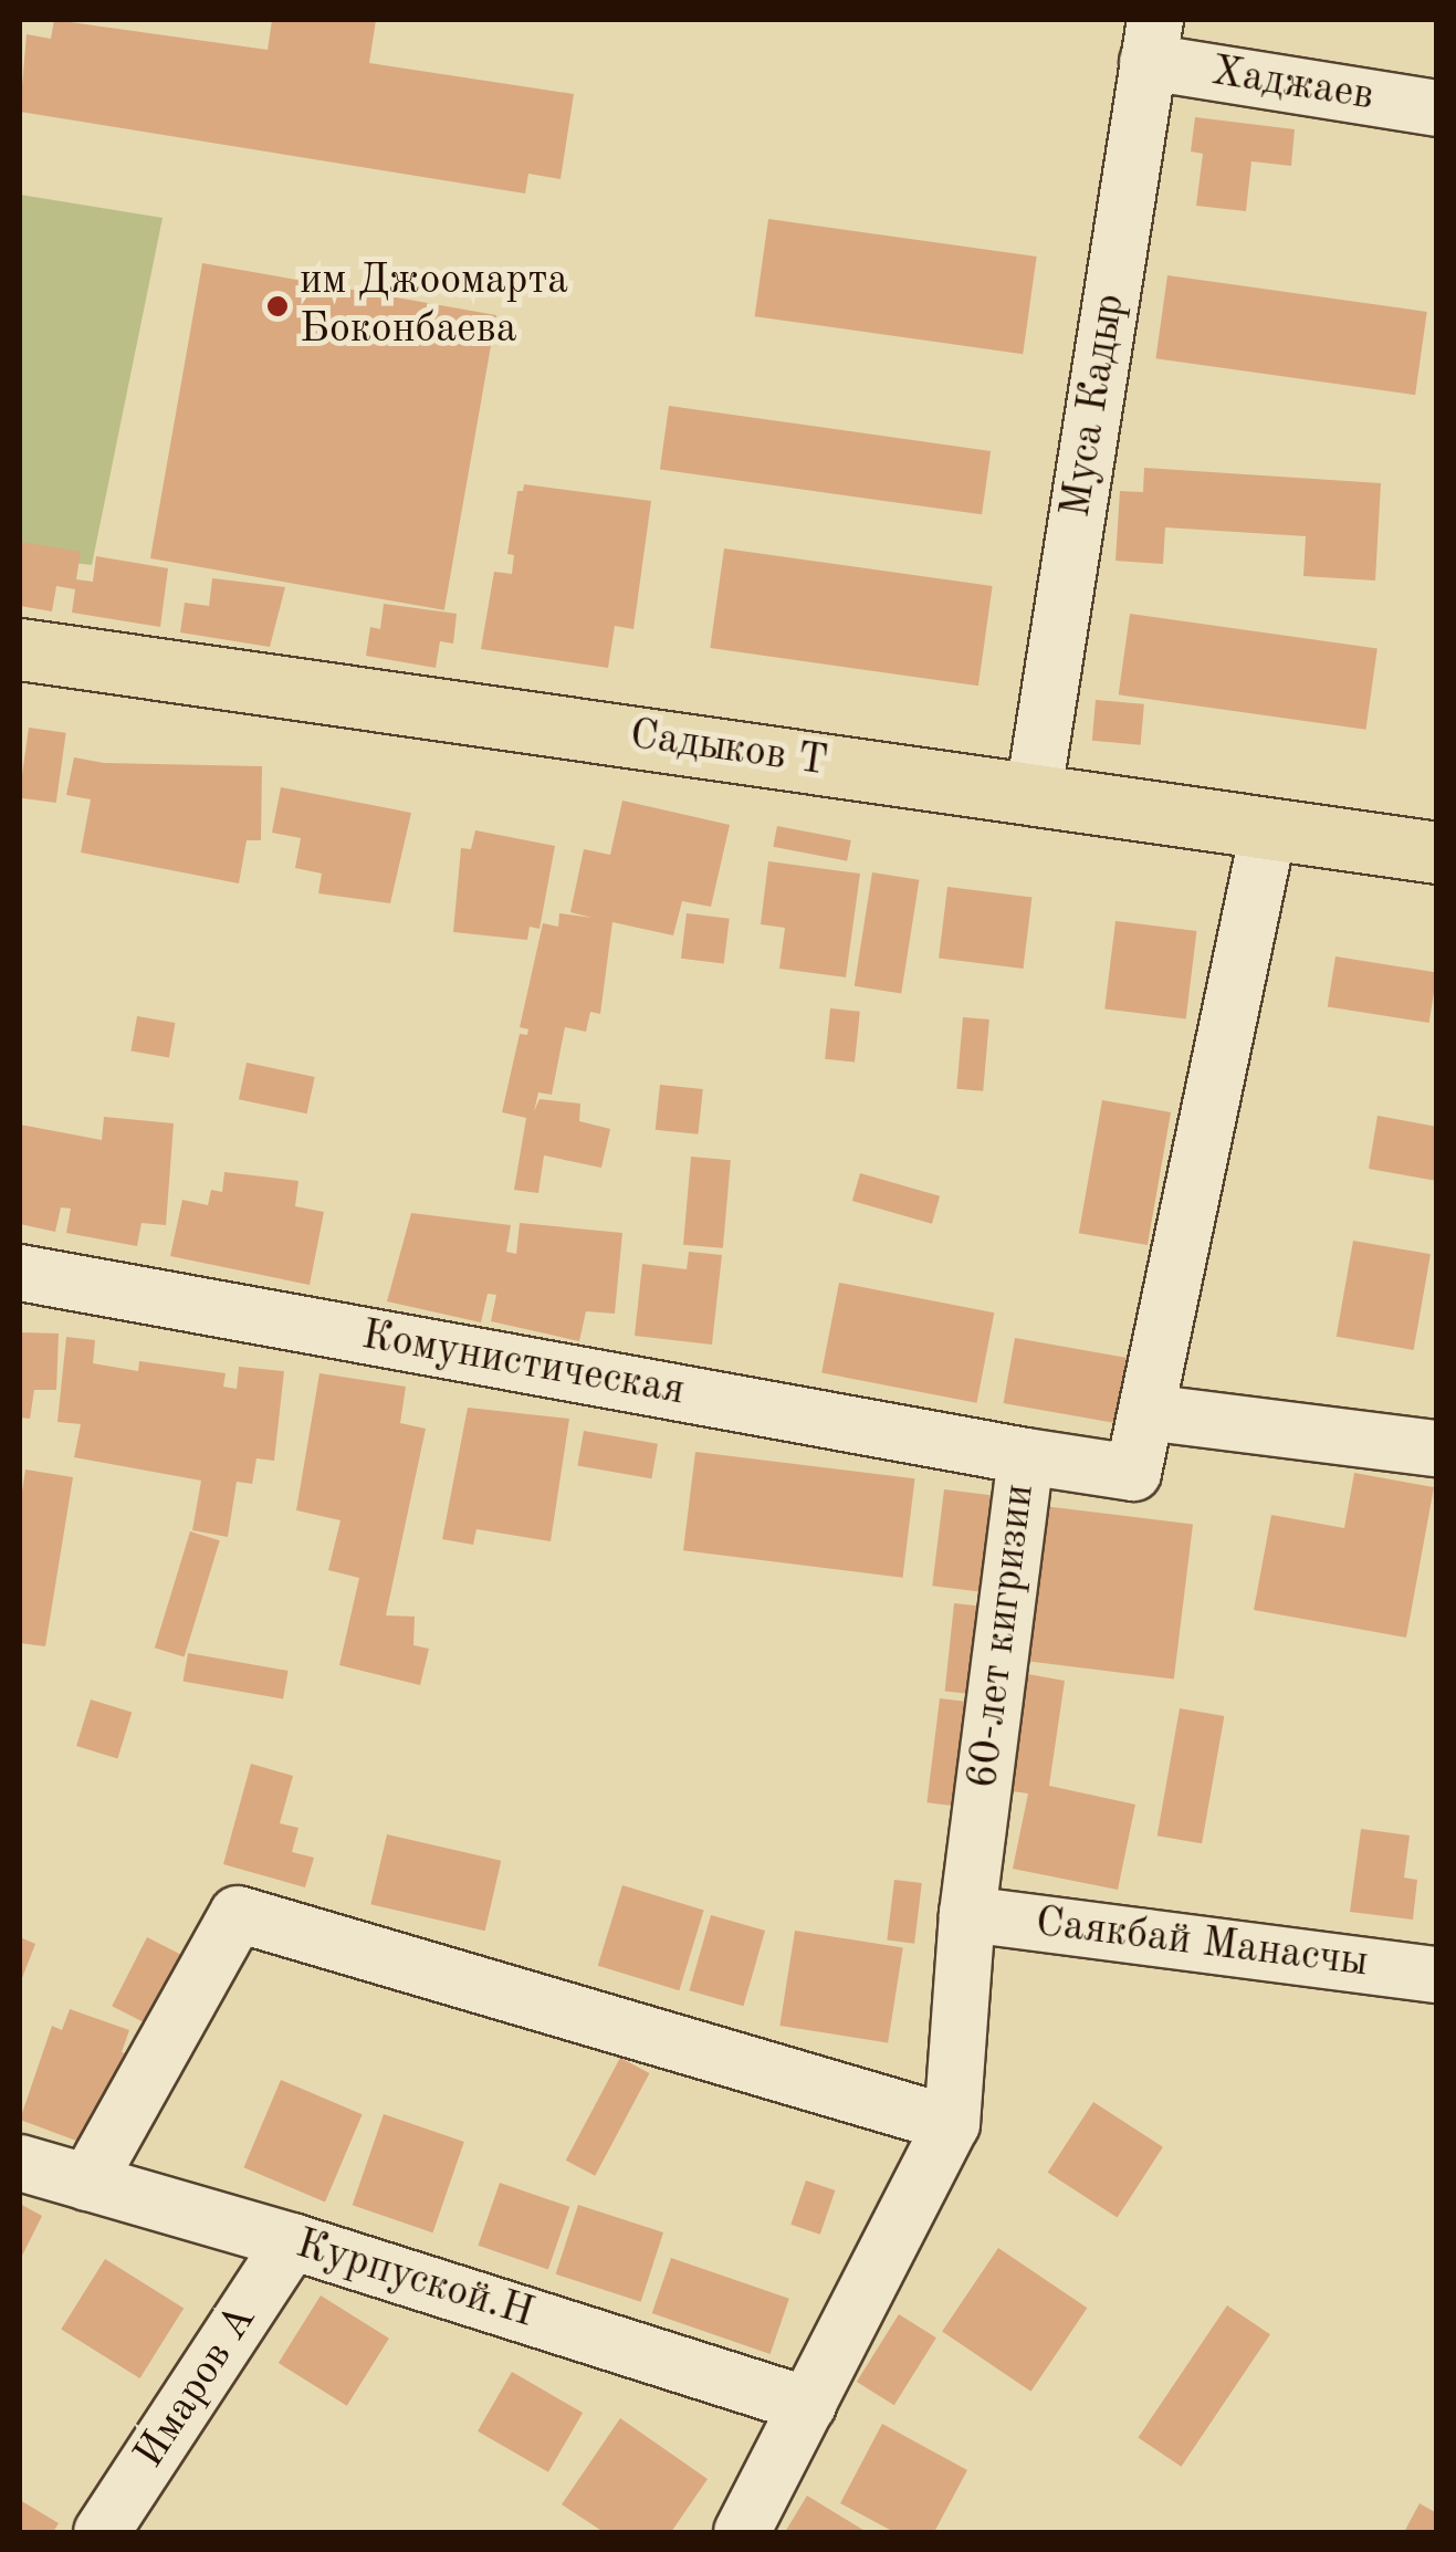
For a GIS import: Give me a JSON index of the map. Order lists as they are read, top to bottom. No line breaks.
{"streets":{"highway":["Садыков Т"],"street":["Хаджаев","Муса Кадыр","Комунистическая","60-лет кигризии","Саякбай Манасчы","Курпуской.Н","Имаров А"]},"crossings":[["Хаджаев","Муса Кадыр"],["Муса Кадыр","Садыков Т"],["Садыков Т","60-лет кигризии"],["Комунистическая","60-лет кигризии"],["60-лет кигризии","Саякбай Манасчы"],["60-лет кигризии","Курпуской.Н"],["Курпуской.Н","Имаров А"]],"places":["им Джоомарта Боконбаева"]}
